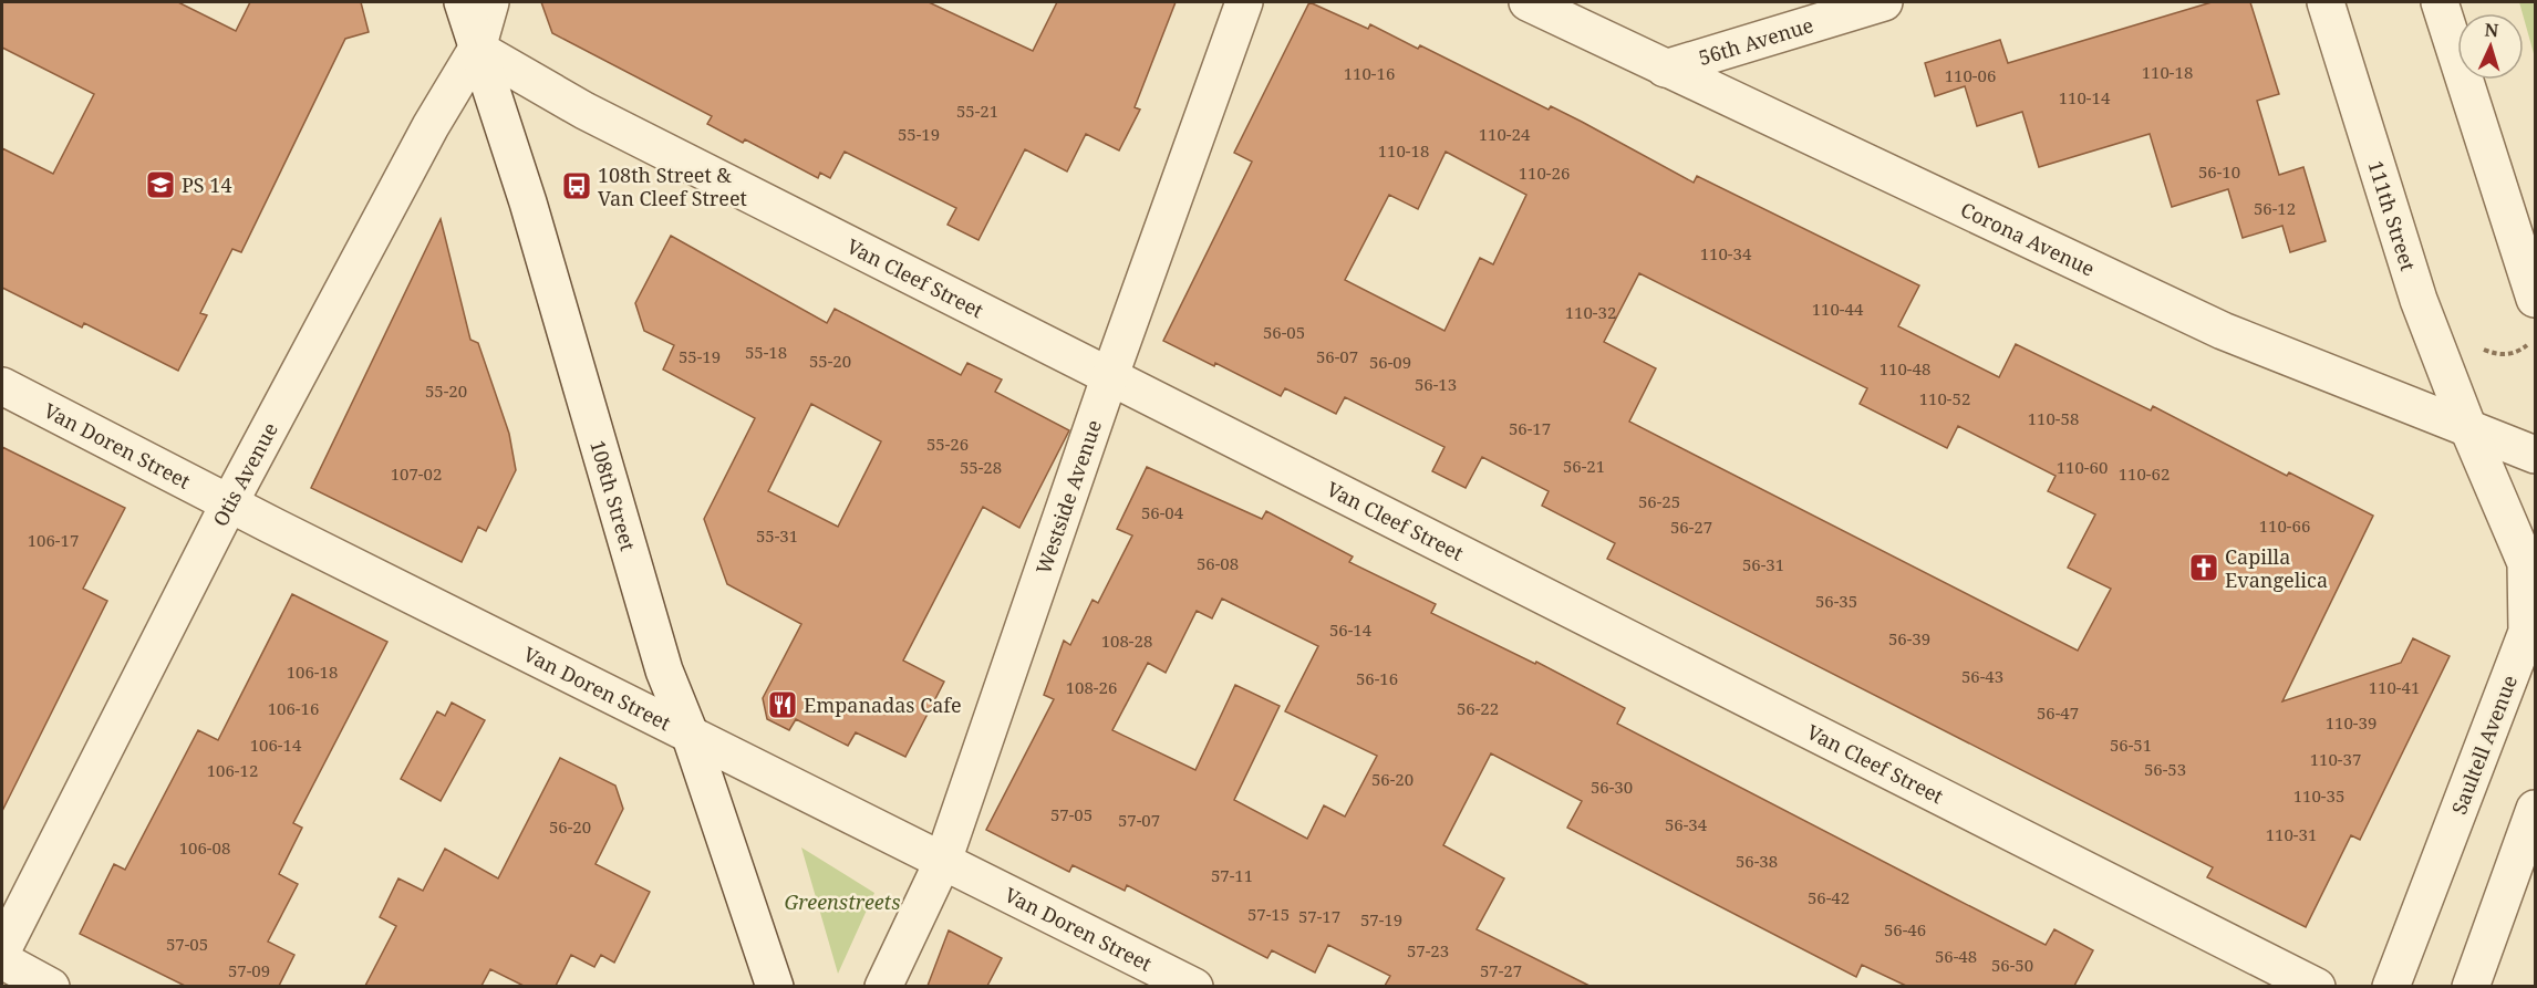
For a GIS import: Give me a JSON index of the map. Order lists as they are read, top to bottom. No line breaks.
{"streets":{"street":["56th Avenue","111th Street","Corona Avenue","Van Cleef Street","Van Doren Street","Otis Avenue","108th Street","Westside Avenue","Saultell Avenue"]},"crossings":[["56th Avenue","Corona Avenue"],["111th Street","Corona Avenue"],["111th Street","Saultell Avenue"],["Corona Avenue","Saultell Avenue"],["Van Cleef Street","Otis Avenue"],["Van Cleef Street","108th Street"],["Van Cleef Street","Westside Avenue"],["Van Doren Street","Otis Avenue"],["Van Doren Street","108th Street"],["Van Doren Street","Westside Avenue"],["Otis Avenue","108th Street"]],"parks":["Greenstreets"],"places":{"school or university":["PS 14"],"bus stop":["108th Street & Van Cleef Street"],"church":["Capilla Evangelica"],"restaurant":["Empanadas Cafe"]},"house_numbers":["110-18","110-16","110-06","110-14","55-21","55-19","110-24","110-18","56-10","110-26","56-12","110-34","110-44","110-32","56-05","55-18","55-19","56-07","55-20","56-09","110-48","56-13","55-20","110-52","110-58","56-17","55-26","56-21","55-28","110-60","107-02","110-62","56-25","56-04","110-66","56-27","55-31","106-17","56-08","56-31","56-35","56-14","56-39","108-28","106-18","56-43","56-16","108-26","110-41","106-16","56-22","56-47","110-39","106-14","56-51","110-37","56-53","106-12","56-20","56-30","110-35","57-05","57-07","56-34","56-20","110-31","106-08","56-38","57-11","56-42","57-15","57-17","57-19","56-46","57-05","57-23","56-48","56-50","57-09","57-27"],"north":"top"}
